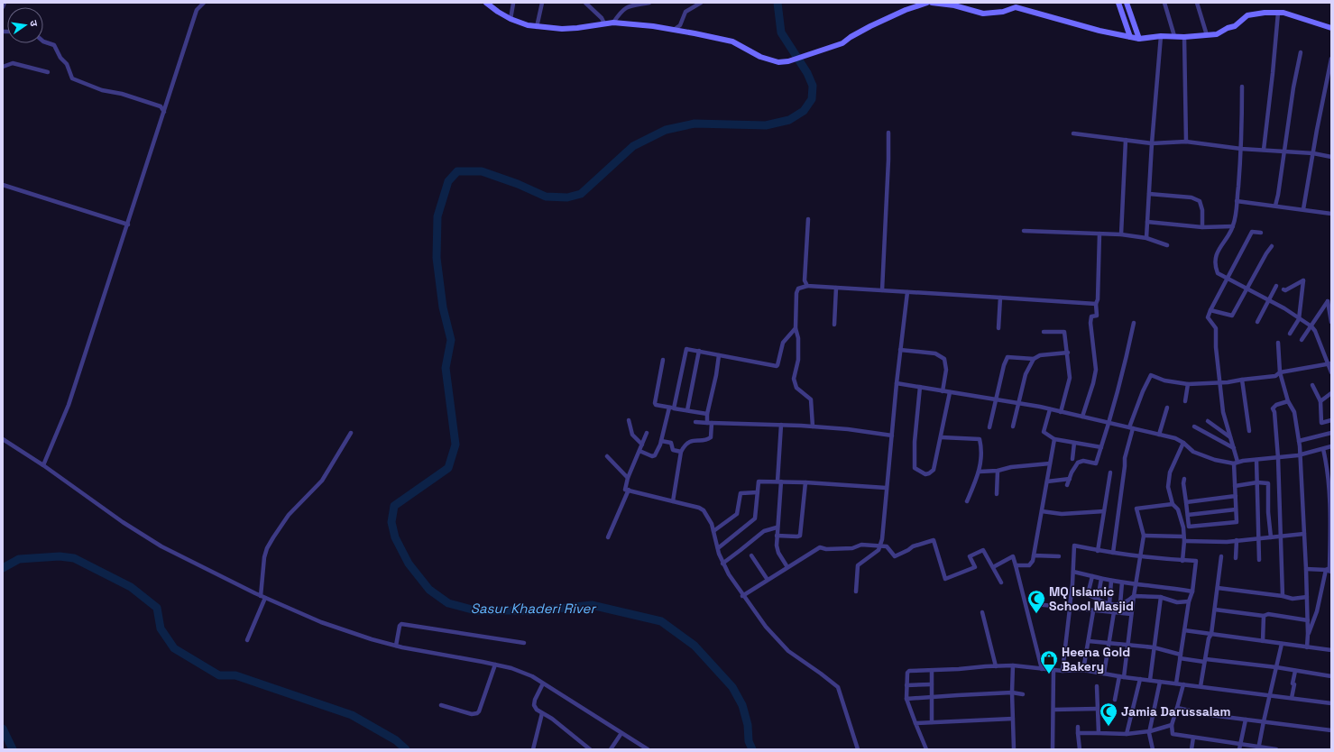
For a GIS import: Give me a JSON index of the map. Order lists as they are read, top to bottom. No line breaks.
{"water":["Sasur Khaderi River"],"places":{"mosque":["MQ Islamic School Masjid","Jamia Darussalam"],"shop":["Heena Gold Bakery"]},"north":"right"}
